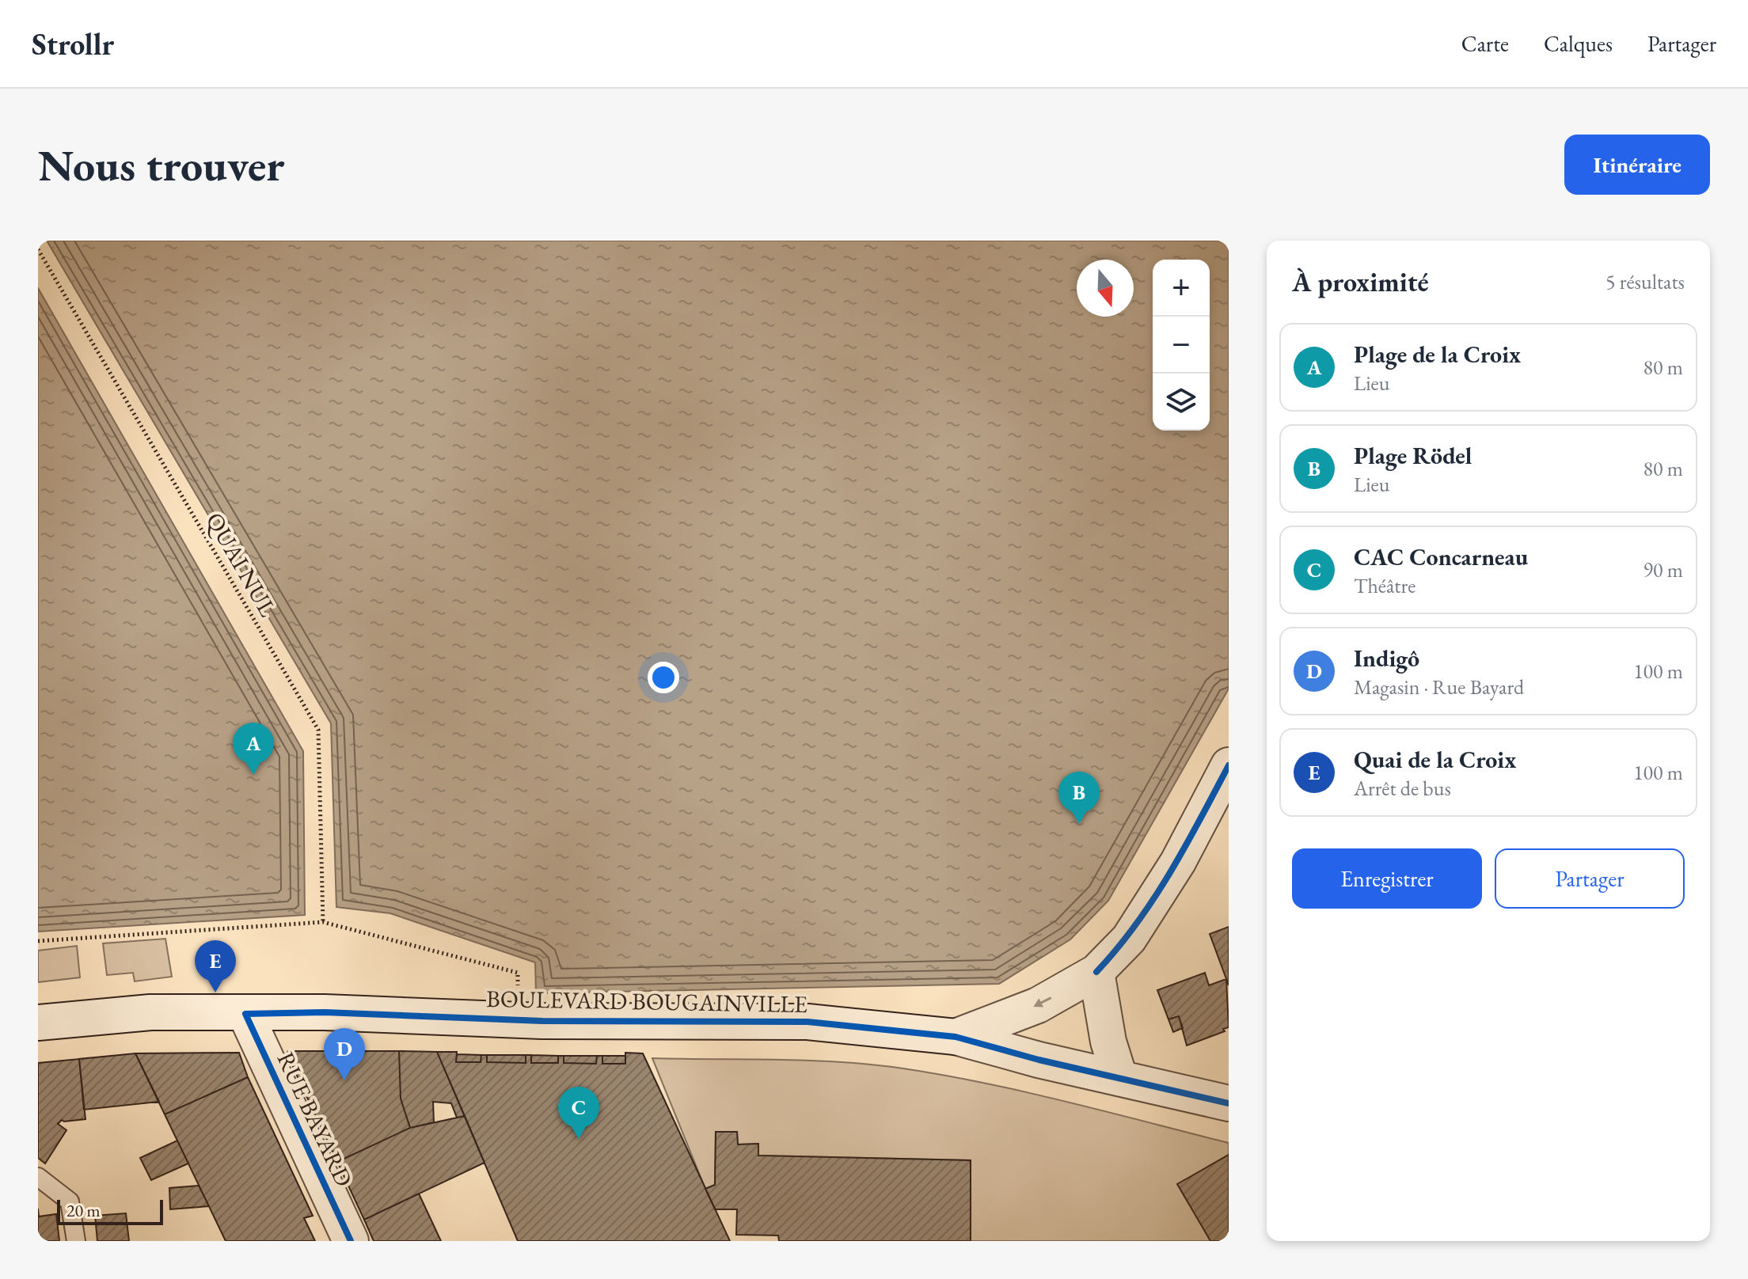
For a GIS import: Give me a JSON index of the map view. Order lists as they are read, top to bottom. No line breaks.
{"streets":{"street":["BOULEVARD BOUGAINVILLE","RUE BAYARD"],"path":["QUAI NUL"]},"crossings":[["BOULEVARD BOUGAINVILLE","RUE BAYARD"]],"scale_bar":"20 m","north":"bottom","page":{"header":"Strollr","nav":["Carte","Calques","Partager"],"buttons":["Itinéraire",["Enregistrer","Partager"]],"title":"Nous trouver","heading":["À proximité","5 résultats"],"map_buttons":["+","−"],"list":[{"mark":"A","name":"Plage de la Croix","note":"Lieu","value":"80 m"},{"mark":"B","name":"Plage Rödel","note":"Lieu","value":"80 m"},{"mark":"C","name":"CAC Concarneau","note":"Théâtre","value":"90 m"},{"mark":"D","name":"Indigô","note":"Magasin · Rue Bayard","value":"100 m"},{"mark":"E","name":"Quai de la Croix","note":"Arrêt de bus","value":"100 m"}],"pins":["A","B","E","D","C"],"scale":"20 m"}}
